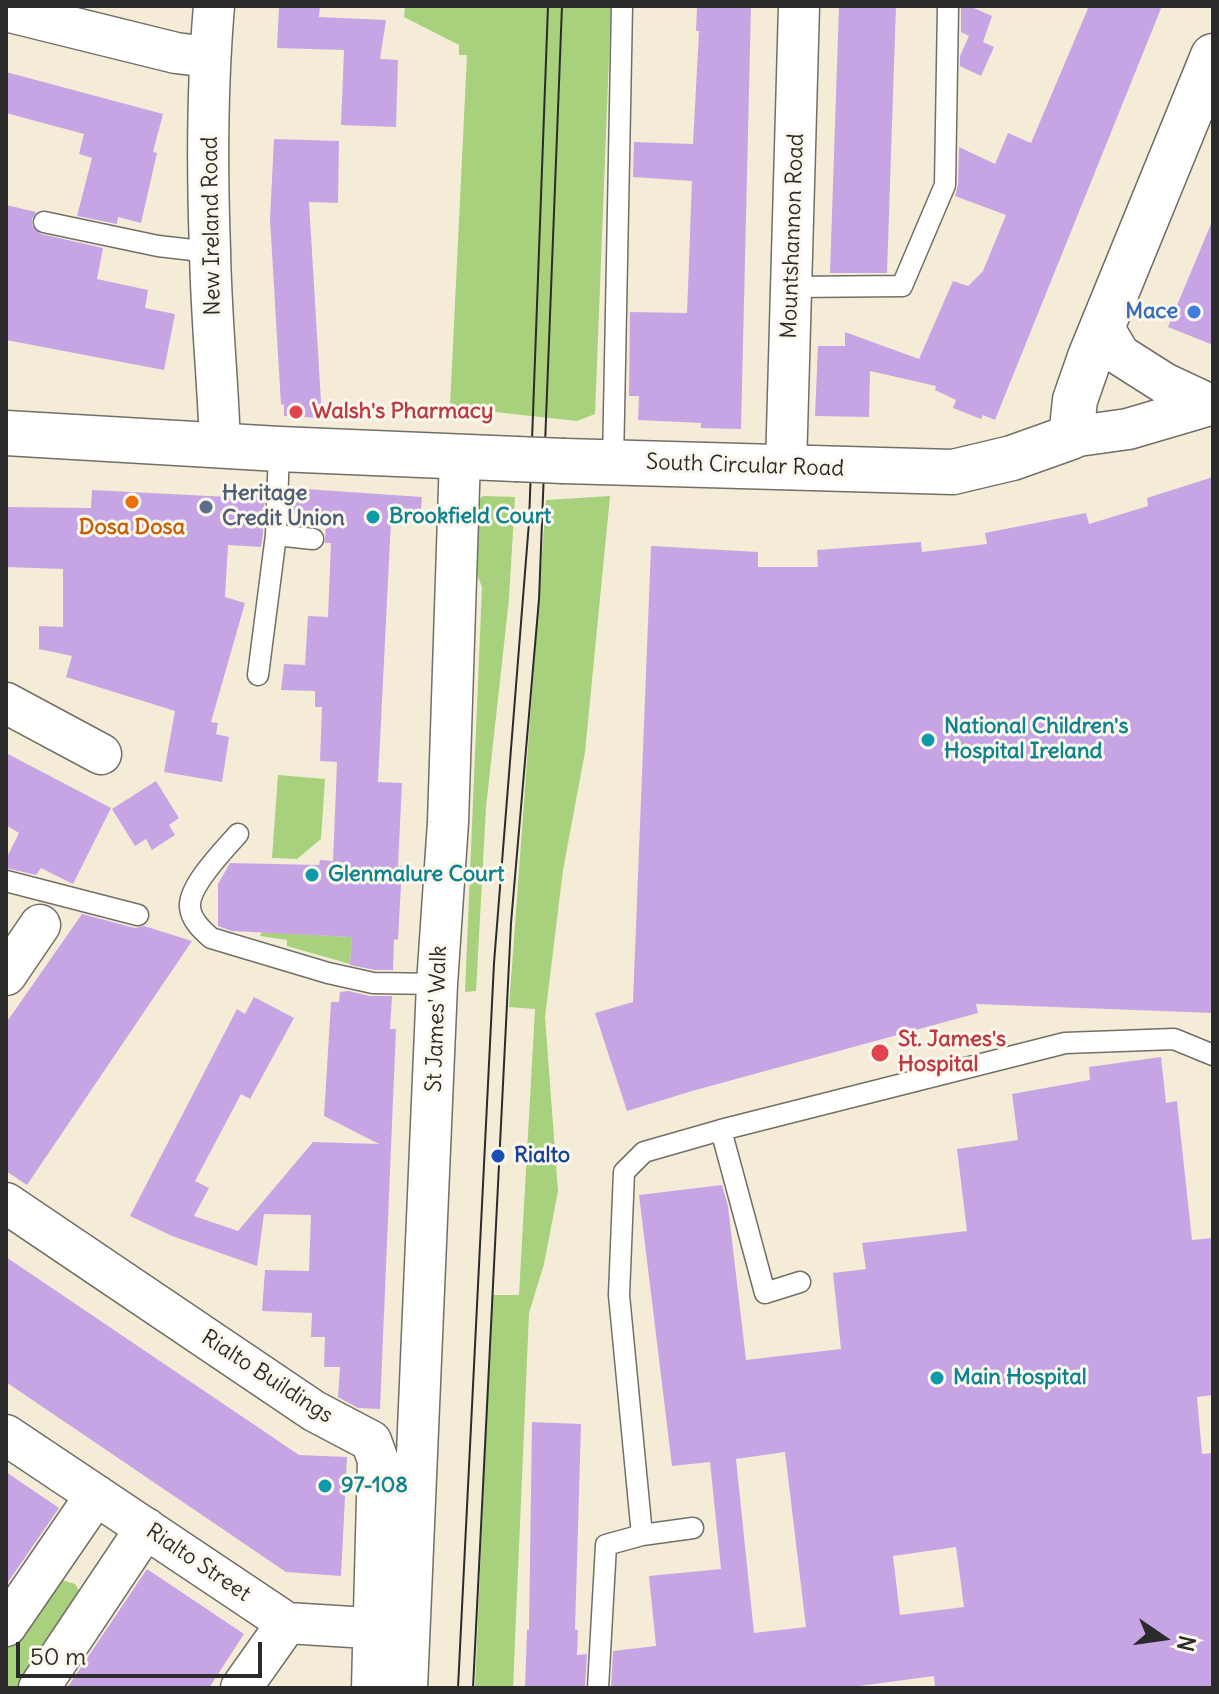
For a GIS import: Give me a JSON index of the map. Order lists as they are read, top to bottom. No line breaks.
{"streets":{"main road":["South Circular Road"],"street":["New Ireland Road","Mountshannon Road","St James' Walk","Rialto Buildings","Rialto Street"]},"crossings":[["New Ireland Road","South Circular Road"],["Mountshannon Road","South Circular Road"],["South Circular Road","St James' Walk"],["St James' Walk","Rialto Buildings"],["St James' Walk","Rialto Street"],["Rialto Buildings","Rialto Street"]],"places":["Mace","Walsh's Pharmacy","Dosa Dosa","Heritage Credit Union","Brookfield Court","National Children's Hospital Ireland","Glenmalure Court","St. James's Hospital","Rialto","Main Hospital","97-108"],"scale_bar":"50 m","north":"right"}
